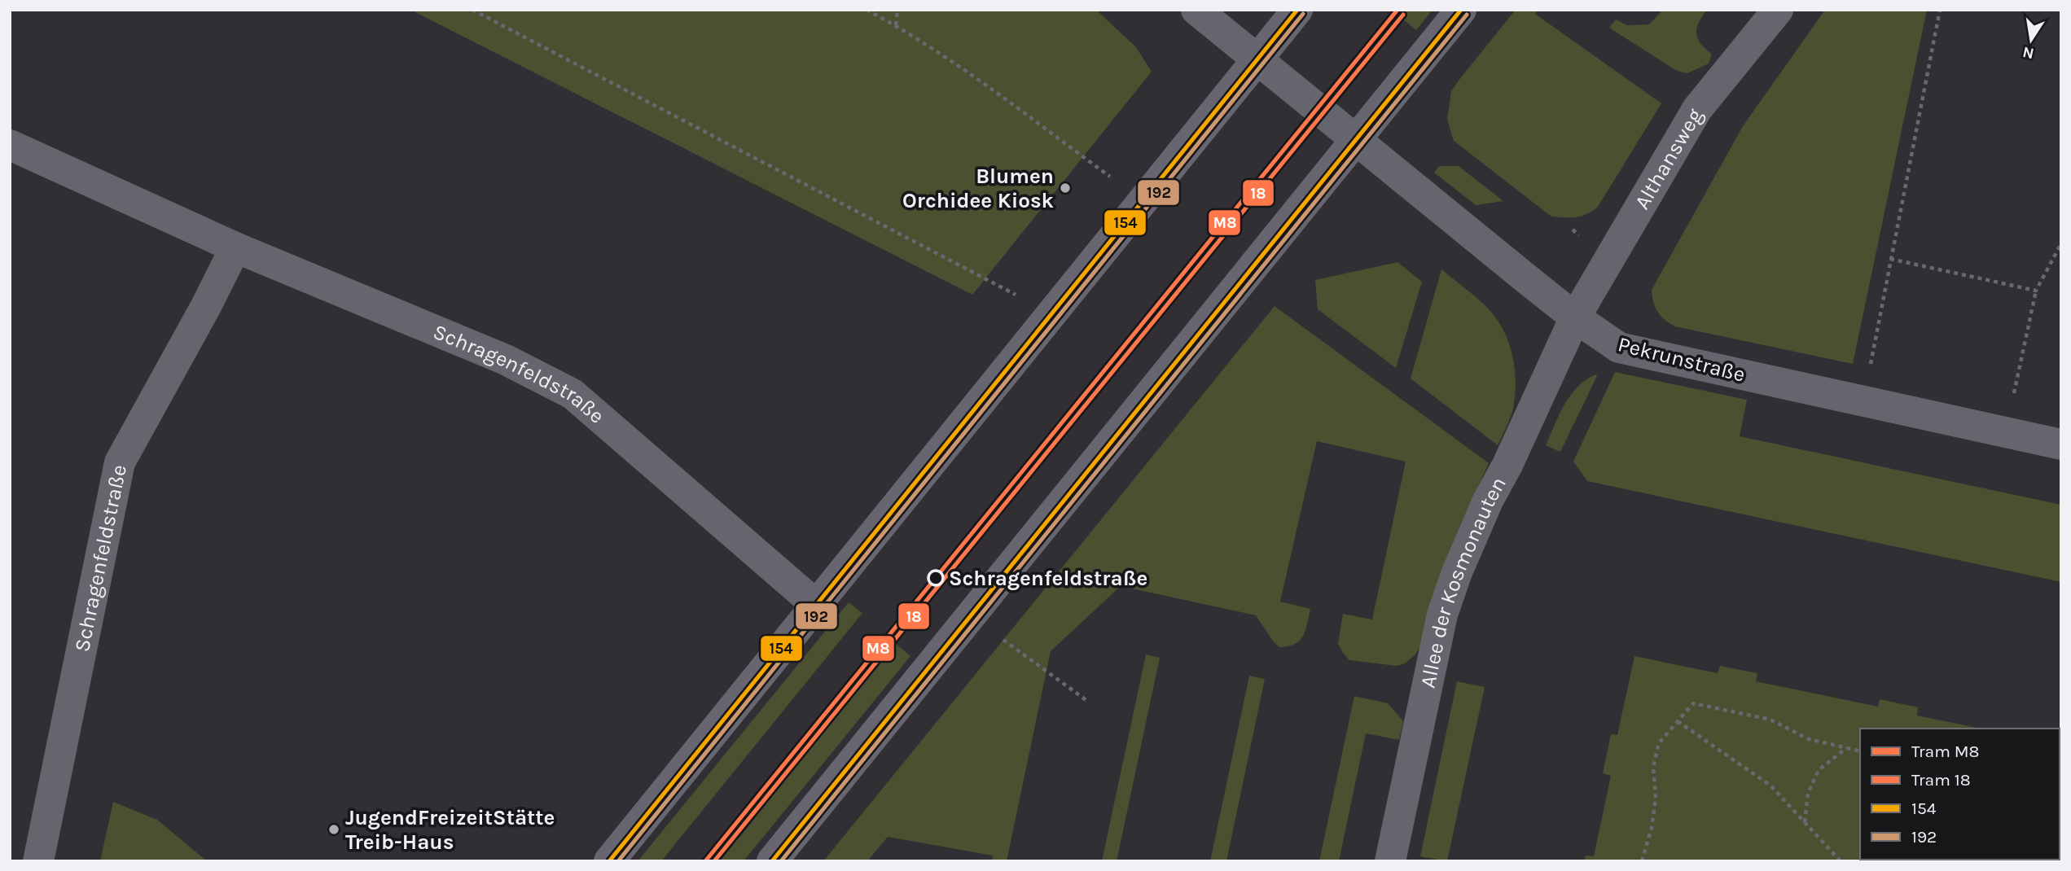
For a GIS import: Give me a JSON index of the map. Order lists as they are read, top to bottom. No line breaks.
{"streets":{"street":["Althansweg","Pekrunstraße","Schragenfeldstraße","Allee der Kosmonauten"]},"crossings":[["Althansweg","Pekrunstraße"],["Althansweg","Allee der Kosmonauten"],["Pekrunstraße","Allee der Kosmonauten"]],"places":["Blumen Orchidee Kiosk","Schragenfeldstraße","JugendFreizeitStätte Treib-Haus"],"lines":["tram line M8","transit line 154","transit line 192","tram line 18"],"legend":["Tram M8","Tram 18","154","192"],"north":"bottom"}
